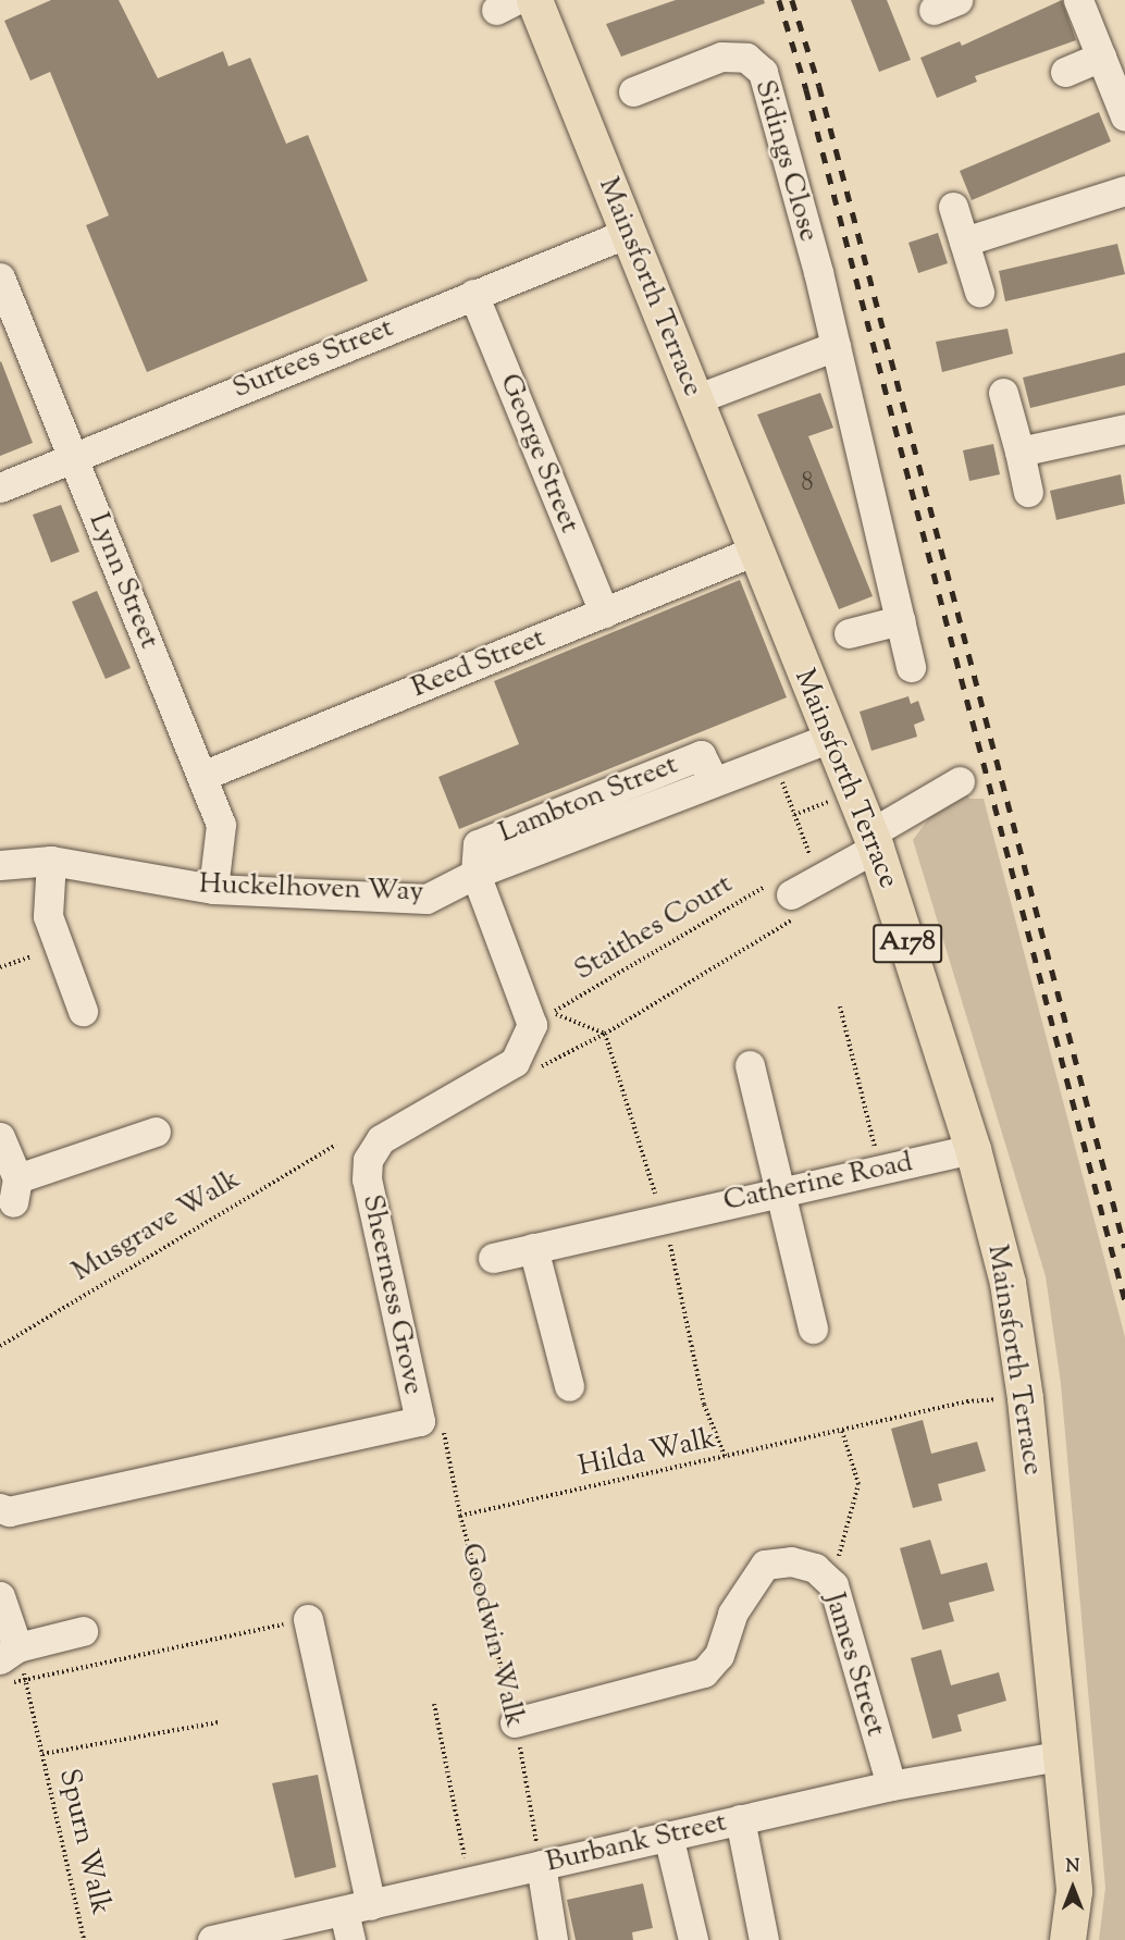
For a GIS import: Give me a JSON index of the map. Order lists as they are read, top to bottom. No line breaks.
{"streets":{"main road":["Mainsforth Terrace","A178"],"street":["Sidings Close","Surtees Street","George Street","Lynn Street","Reed Street","Huckelhoven Way","Catherine Road","Sheerness Grove","James Street","Burbank Street"],"path":["Staithes Court","Musgrave Walk","Hilda Walk","Goodwin Walk","Spurn Walk"]},"crossings":[["Mainsforth Terrace","Surtees Street"],["Mainsforth Terrace","Reed Street"],["Mainsforth Terrace","Huckelhoven Way"],["Mainsforth Terrace","Catherine Road"],["Mainsforth Terrace","Burbank Street"],["Surtees Street","George Street"],["Surtees Street","Lynn Street"],["George Street","Reed Street"],["Lynn Street","Reed Street"],["Lynn Street","Huckelhoven Way"],["Sheerness Grove","Goodwin Walk"],["Hilda Walk","Goodwin Walk"],["Goodwin Walk","James Street"],["Goodwin Walk","Burbank Street"],["James Street","Burbank Street"]],"house_numbers":["8"],"north":"top"}
